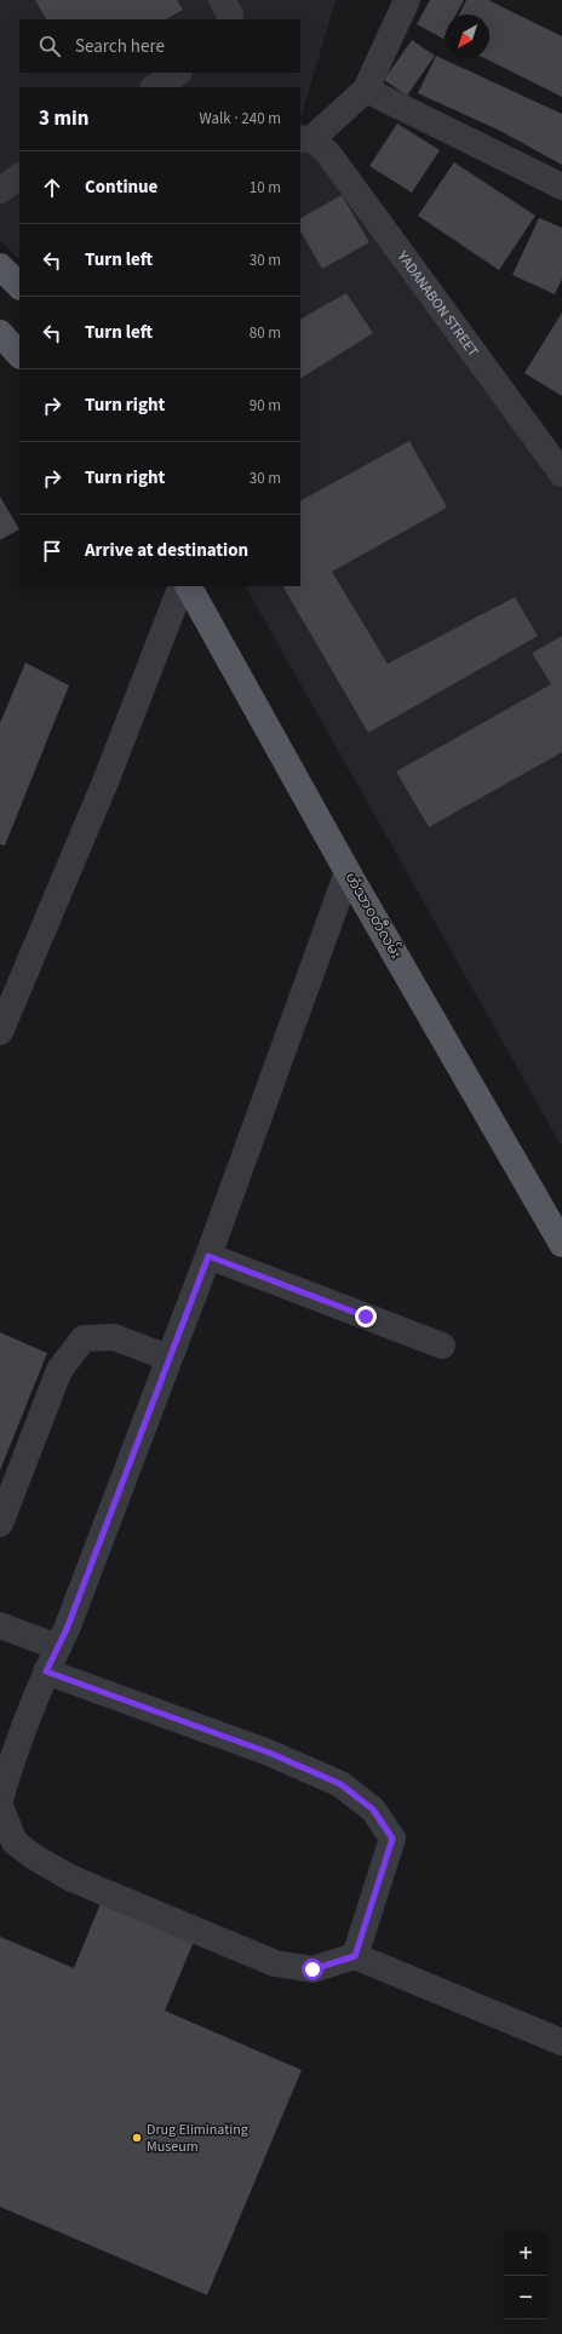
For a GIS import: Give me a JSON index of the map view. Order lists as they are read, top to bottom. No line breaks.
{"streets":{"main road":["ဟံသာဝတီလမ်း"],"street":["YADANABON STREET"]},"places":["Drug Eliminating Museum"],"north":"bottom left","page":{"search":"Search here","heading":["3 min","Walk · 240 m"],"list":[["Continue","10 m"],["Turn left","30 m"],["Turn left","80 m"],["Turn right","90 m"],["Turn right","30 m"],"Arrive at destination"],"map_buttons":["+","−"]}}
